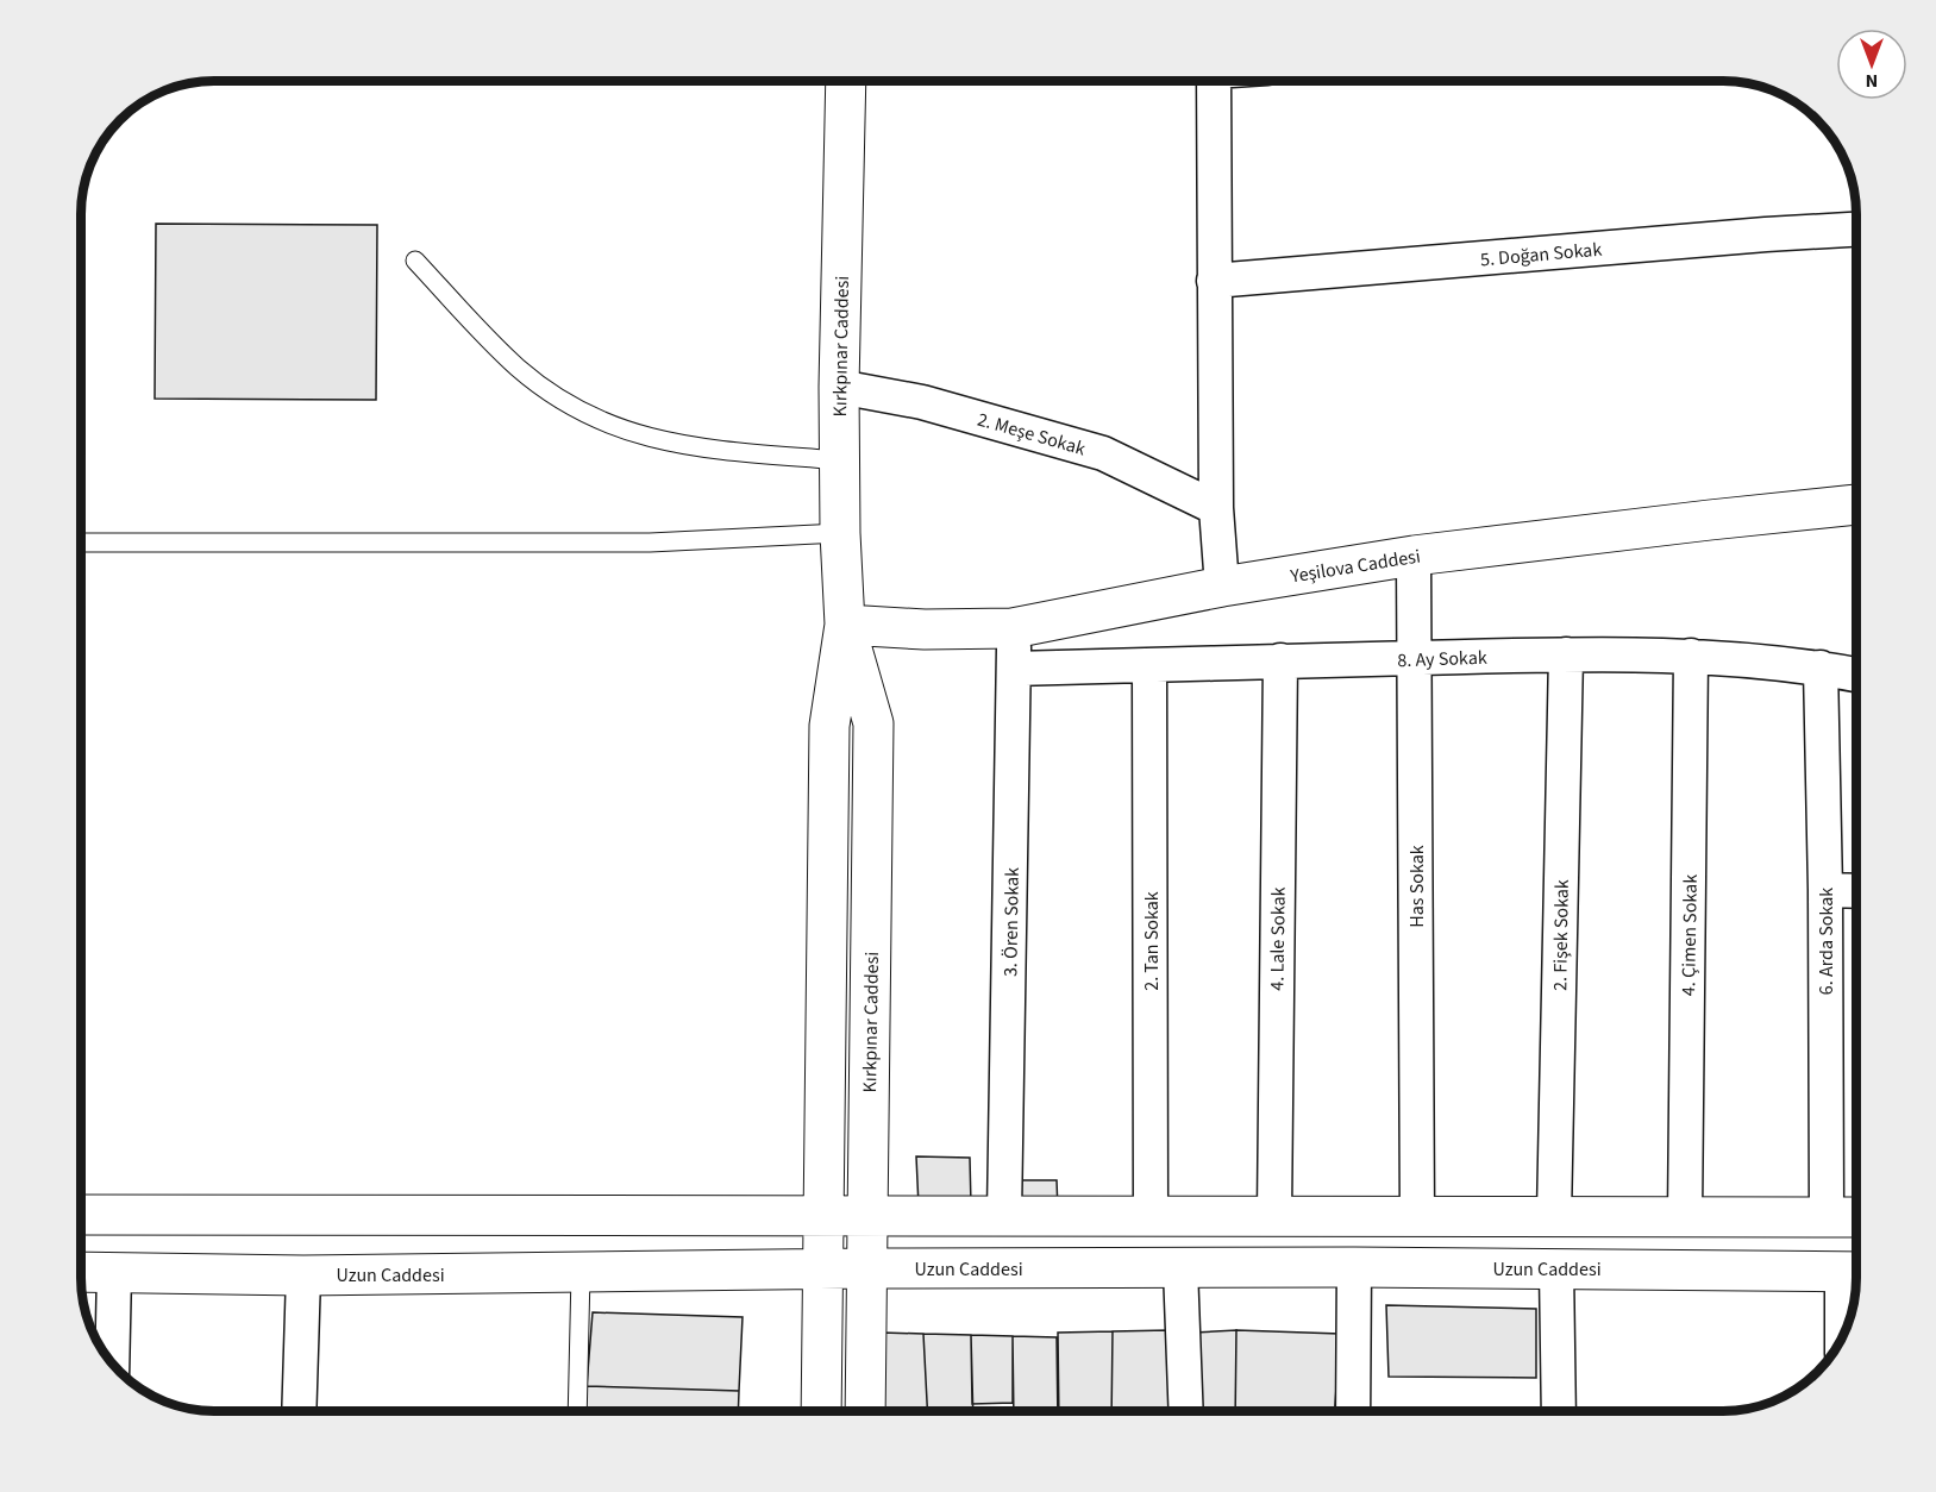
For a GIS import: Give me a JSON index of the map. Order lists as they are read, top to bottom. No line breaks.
{"streets":{"main road":["Kırkpınar Caddesi","Yeşilova Caddesi","Uzun Caddesi"],"street":["5. Doğan Sokak","2. Meşe Sokak","8. Ay Sokak","Has Sokak","3. Ören Sokak","2. Fişek Sokak","4. Çimen Sokak","4. Lale Sokak","2. Tan Sokak","6. Arda Sokak"]},"crossings":[["Kırkpınar Caddesi","2. Meşe Sokak"],["Kırkpınar Caddesi","Yeşilova Caddesi"],["Kırkpınar Caddesi","Uzun Caddesi"],["Yeşilova Caddesi","Has Sokak"],["Yeşilova Caddesi","3. Ören Sokak"],["8. Ay Sokak","Has Sokak"],["8. Ay Sokak","3. Ören Sokak"],["8. Ay Sokak","2. Fişek Sokak"],["8. Ay Sokak","4. Çimen Sokak"],["8. Ay Sokak","4. Lale Sokak"],["8. Ay Sokak","2. Tan Sokak"],["8. Ay Sokak","6. Arda Sokak"]],"north":"bottom"}
